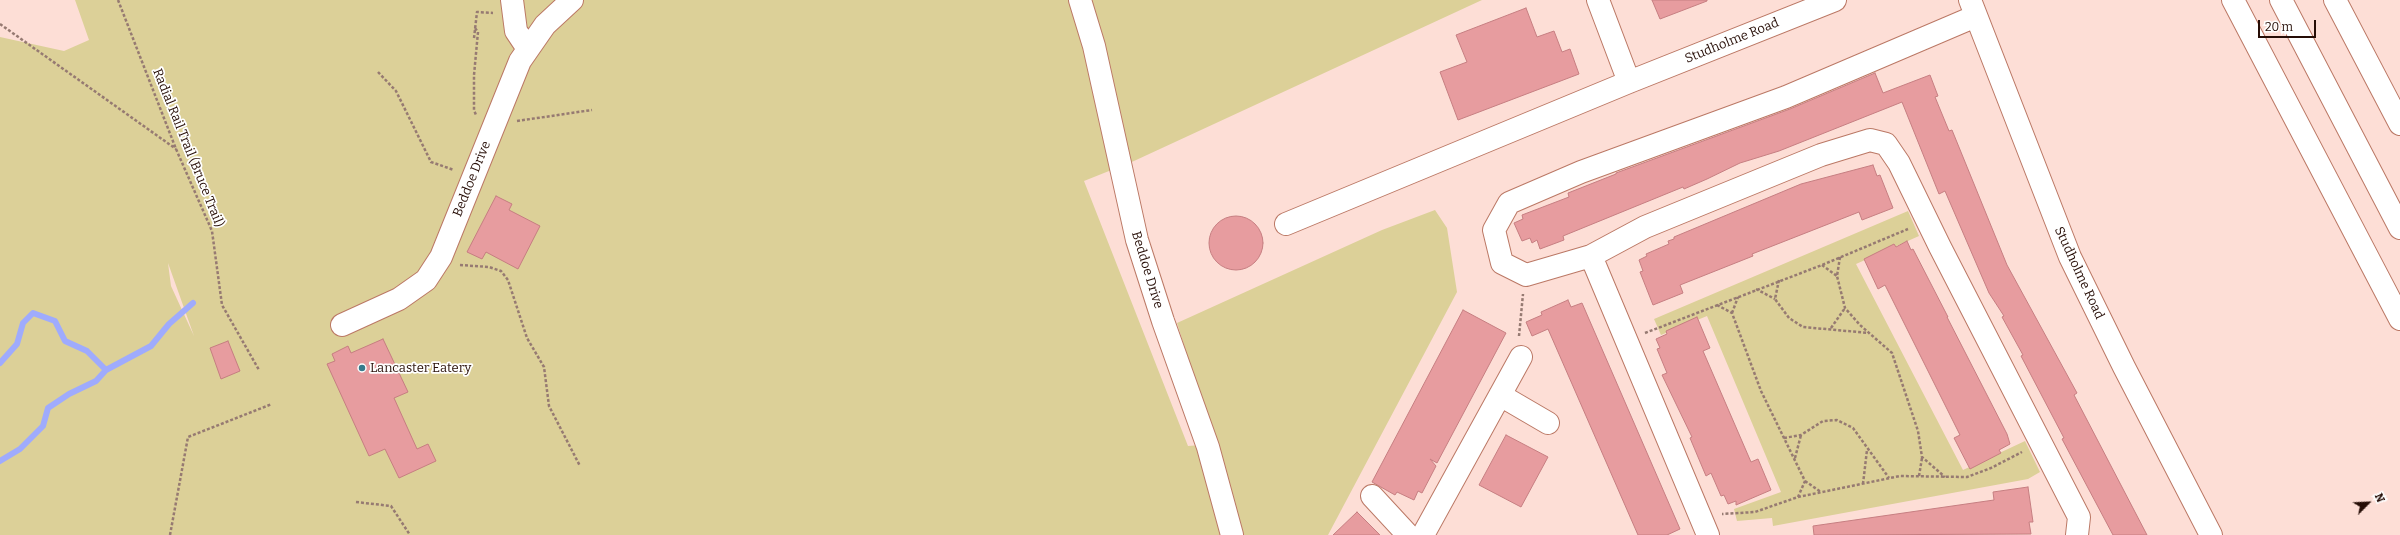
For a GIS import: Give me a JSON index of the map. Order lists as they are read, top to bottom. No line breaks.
{"streets":{"street":["Studholme Road","Beddoe Drive"],"path":["Radial Rail Trail (Bruce Trail)"]},"places":["Lancaster Eatery"],"scale_bar":"20 m","north":"top right"}
